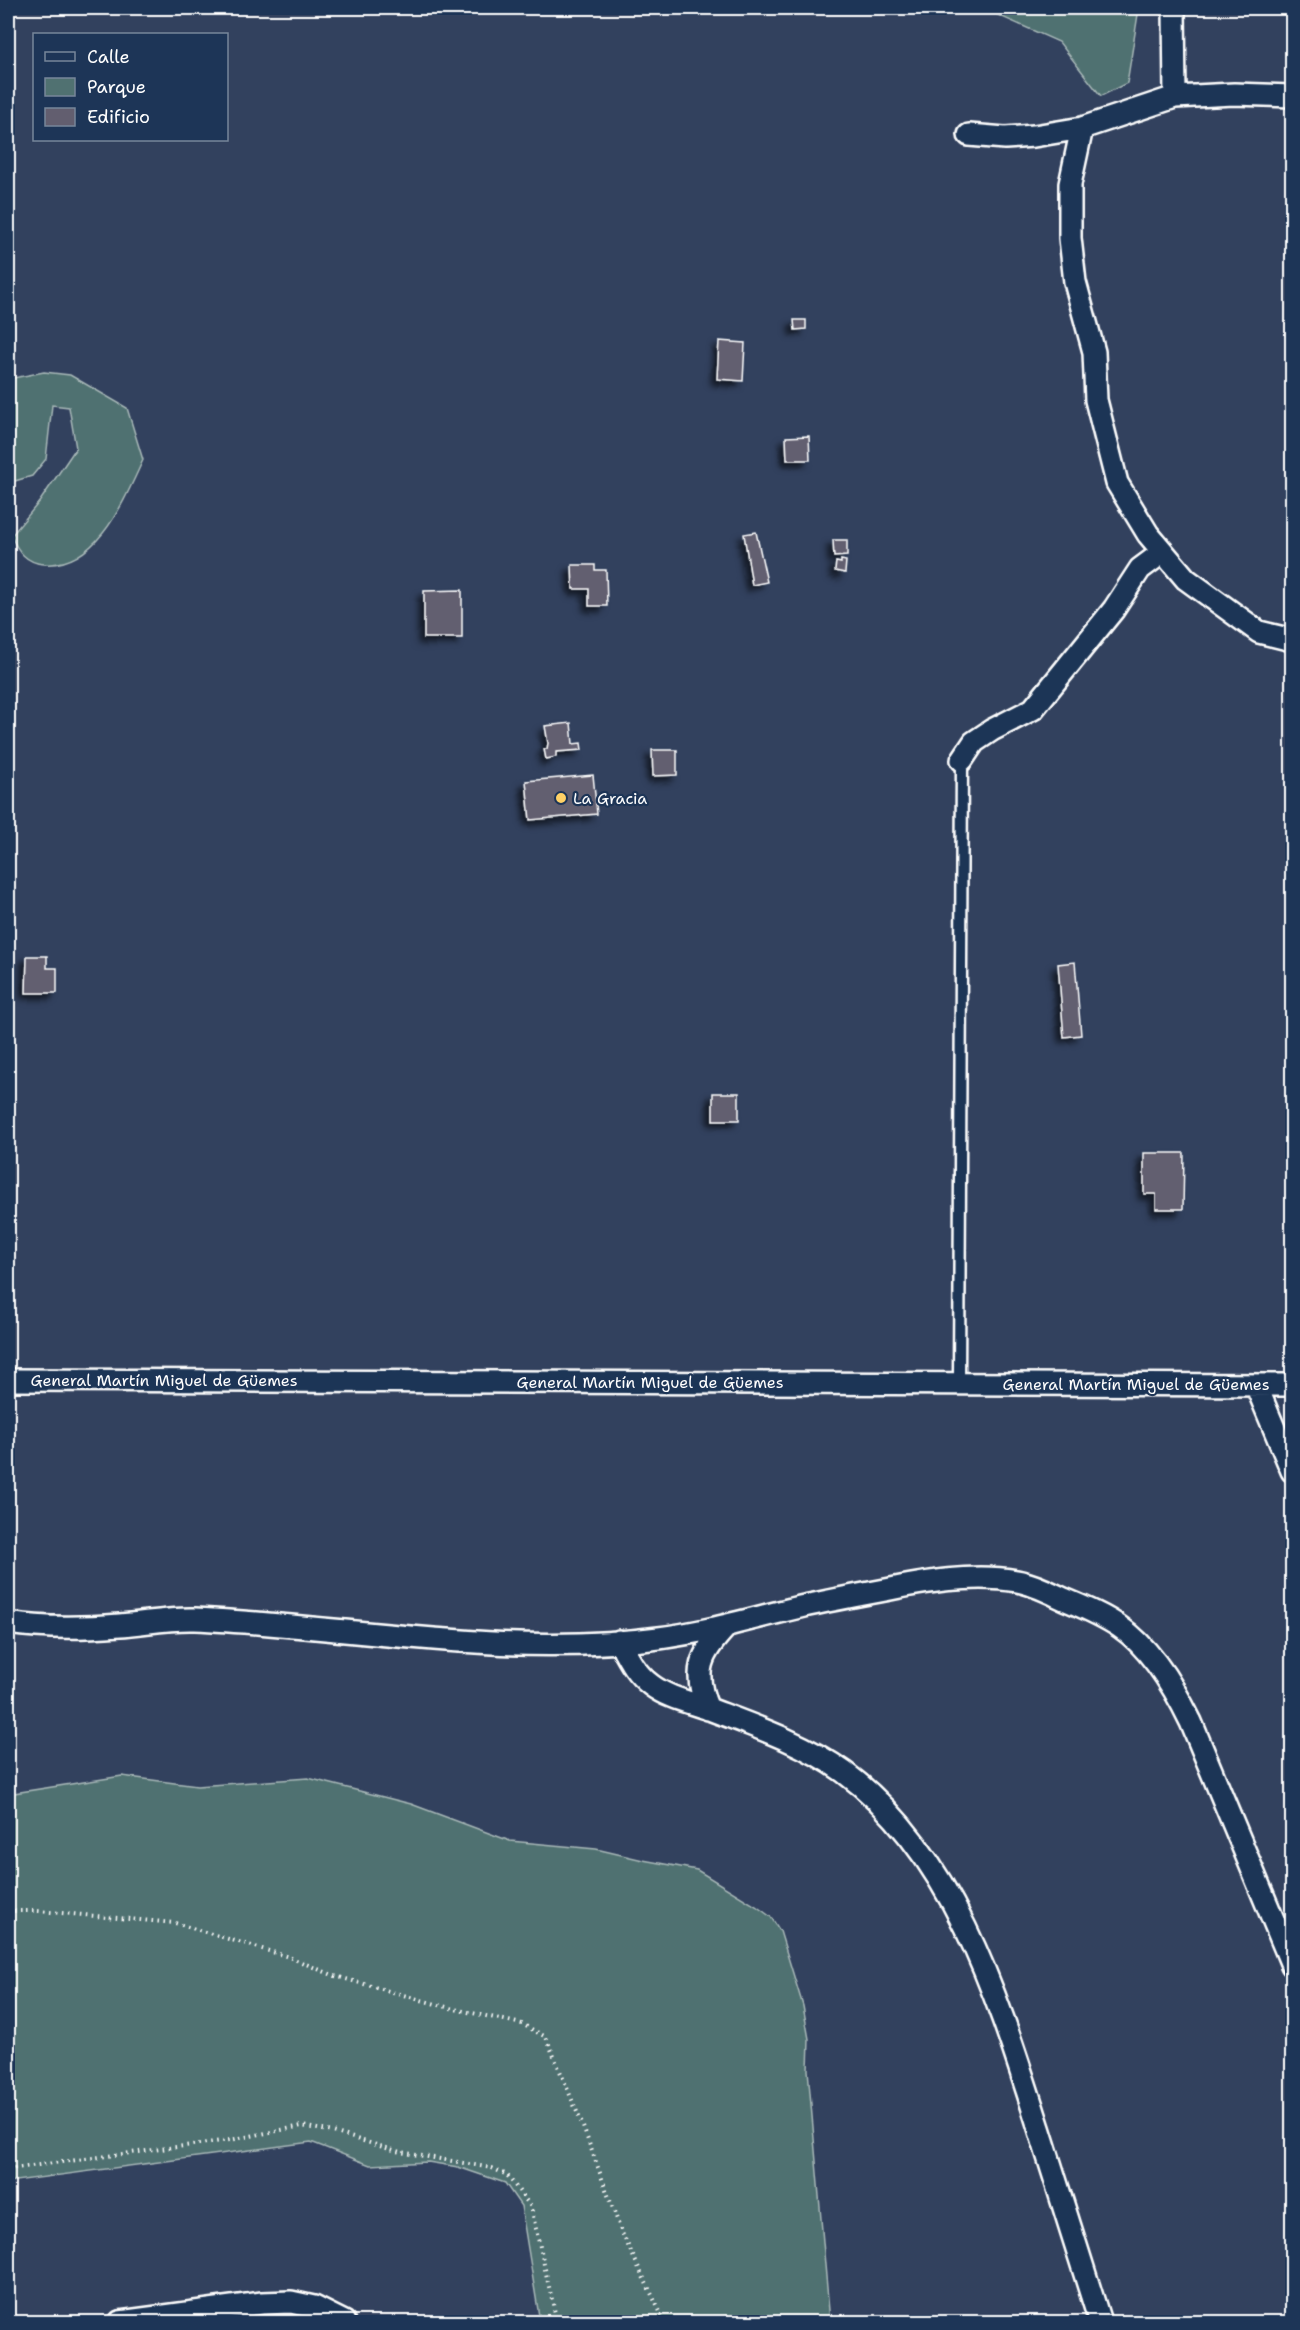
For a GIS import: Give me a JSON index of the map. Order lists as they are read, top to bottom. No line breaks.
{"streets":{"street":["General Martín Miguel de Güemes"]},"places":["La Gracia"],"legend":["Calle","Parque","Edificio"]}
